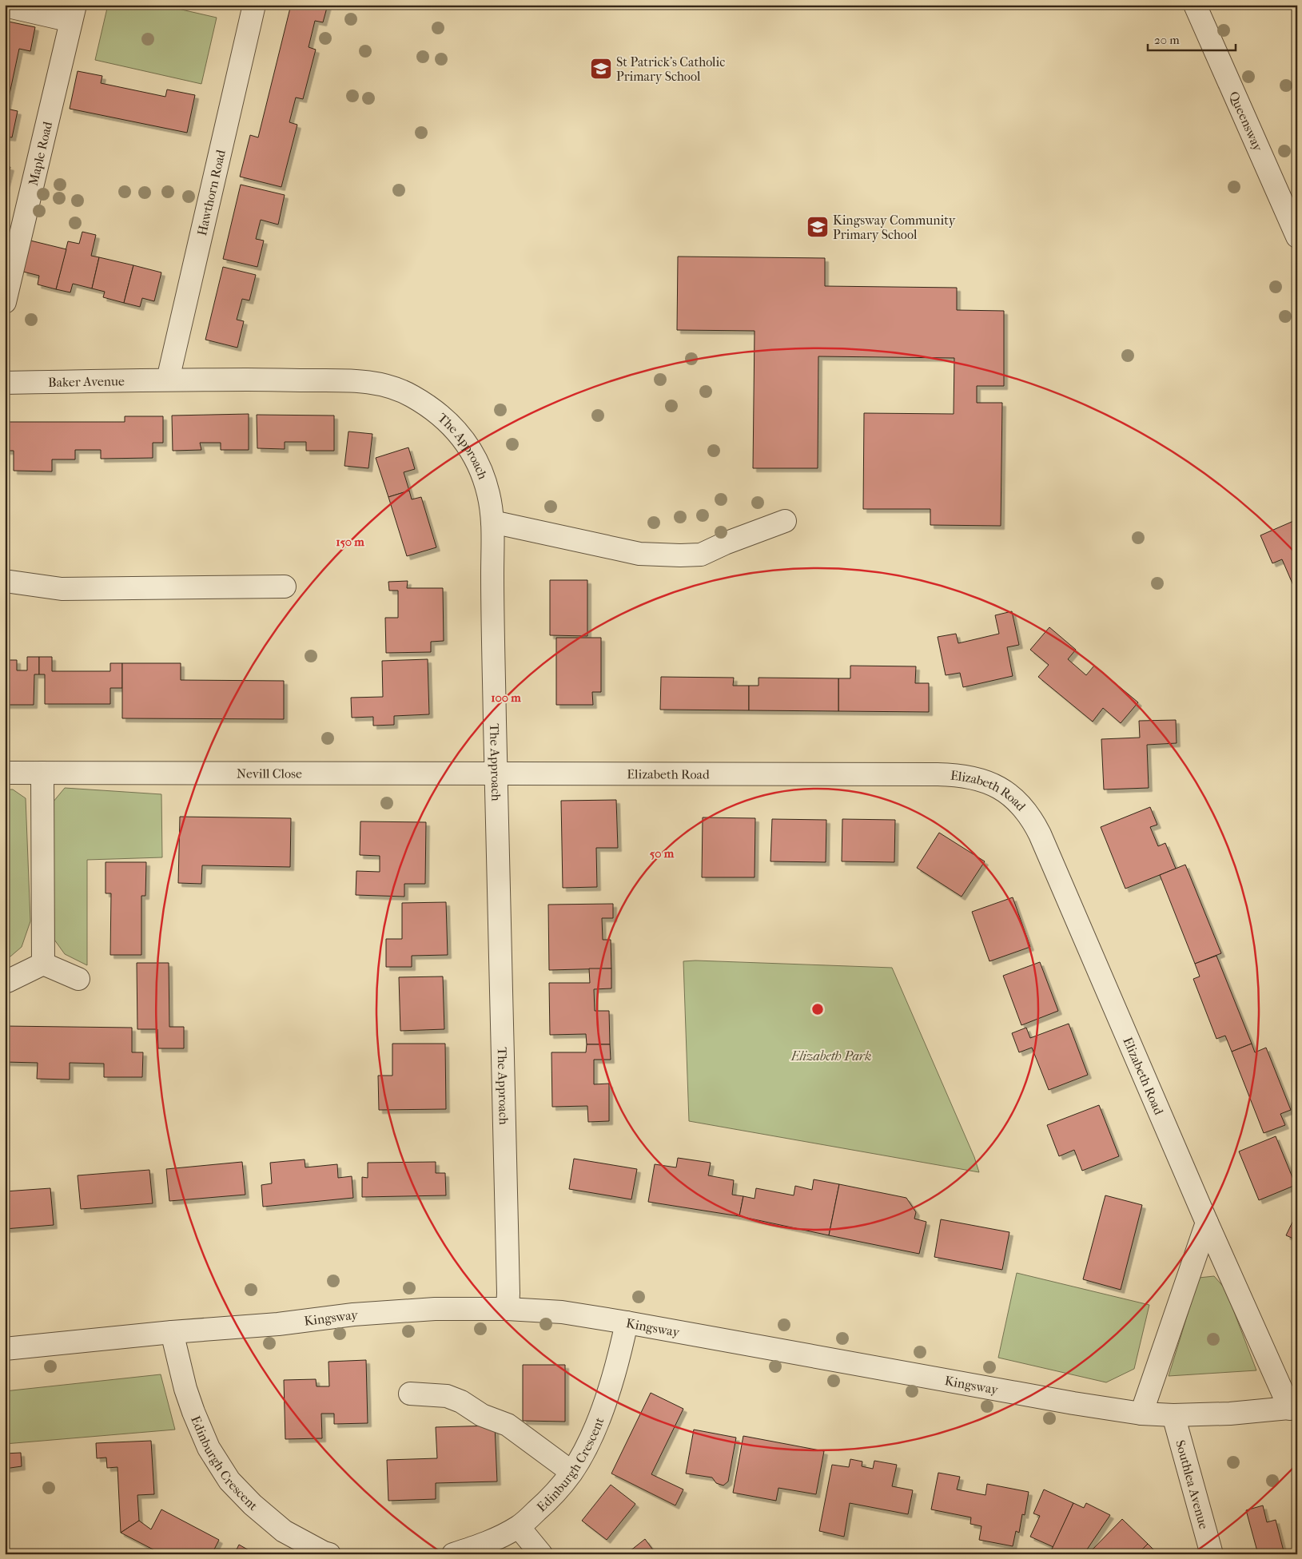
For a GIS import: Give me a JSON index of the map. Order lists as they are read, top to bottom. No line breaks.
{"streets":{"street":["Queensway","Maple Road","Hawthorn Road","Baker Avenue","The Approach","Nevill Close","Elizabeth Road","Kingsway","Edinburgh Crescent","Southlea Avenue"]},"crossings":[["Hawthorn Road","Baker Avenue"],["Hawthorn Road","The Approach"],["Baker Avenue","The Approach"],["The Approach","Nevill Close"],["The Approach","Elizabeth Road"],["The Approach","Kingsway"],["Nevill Close","Elizabeth Road"],["Elizabeth Road","Kingsway"],["Kingsway","Edinburgh Crescent"],["Kingsway","Southlea Avenue"]],"parks":["Elizabeth Park"],"places":{"school or university":["St Patrick's Catholic Primary School","Kingsway Community Primary School"]},"scale_bar":"20 m","rings":["150 m","100 m","50 m"]}
